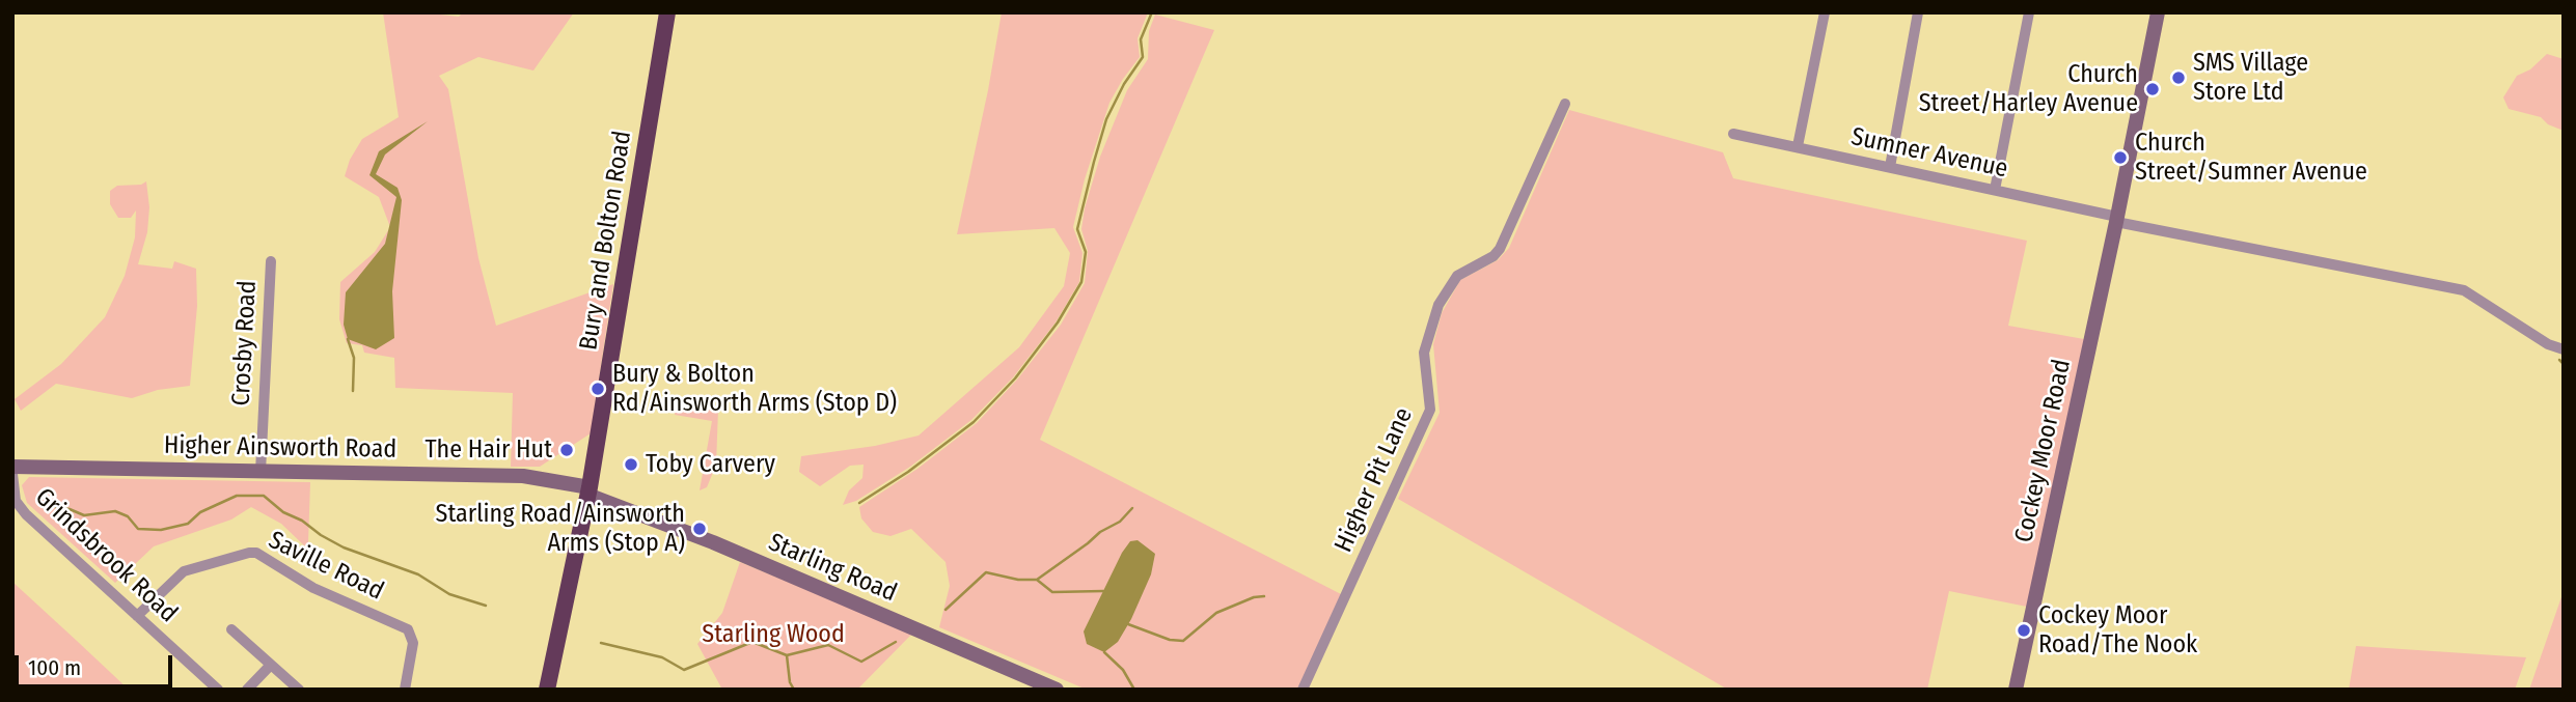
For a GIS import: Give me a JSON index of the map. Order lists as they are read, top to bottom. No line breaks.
{"streets":{"highway":["Bury and Bolton Road"],"main road":["Higher Ainsworth Road","Cockey Moor Road","Starling Road"],"street":["Sumner Avenue","Crosby Road","Higher Pit Lane","Grindsbrook Road","Saville Road"]},"crossings":[["Sumner Avenue","Cockey Moor Road"],["Bury and Bolton Road","Higher Ainsworth Road"],["Bury and Bolton Road","Starling Road"],["Crosby Road","Higher Ainsworth Road"],["Higher Ainsworth Road","Starling Road"],["Grindsbrook Road","Saville Road"]],"parks":["Starling Wood"],"places":["SMS Village Store Ltd","Church Street/Harley Avenue","Church Street/Sumner Avenue","Bury & Bolton Rd/Ainsworth Arms (Stop D)","The Hair Hut","Toby Carvery","Starling Road/Ainsworth Arms (Stop A)","Cockey Moor Road/The Nook"],"scale_bar":"100 m"}
